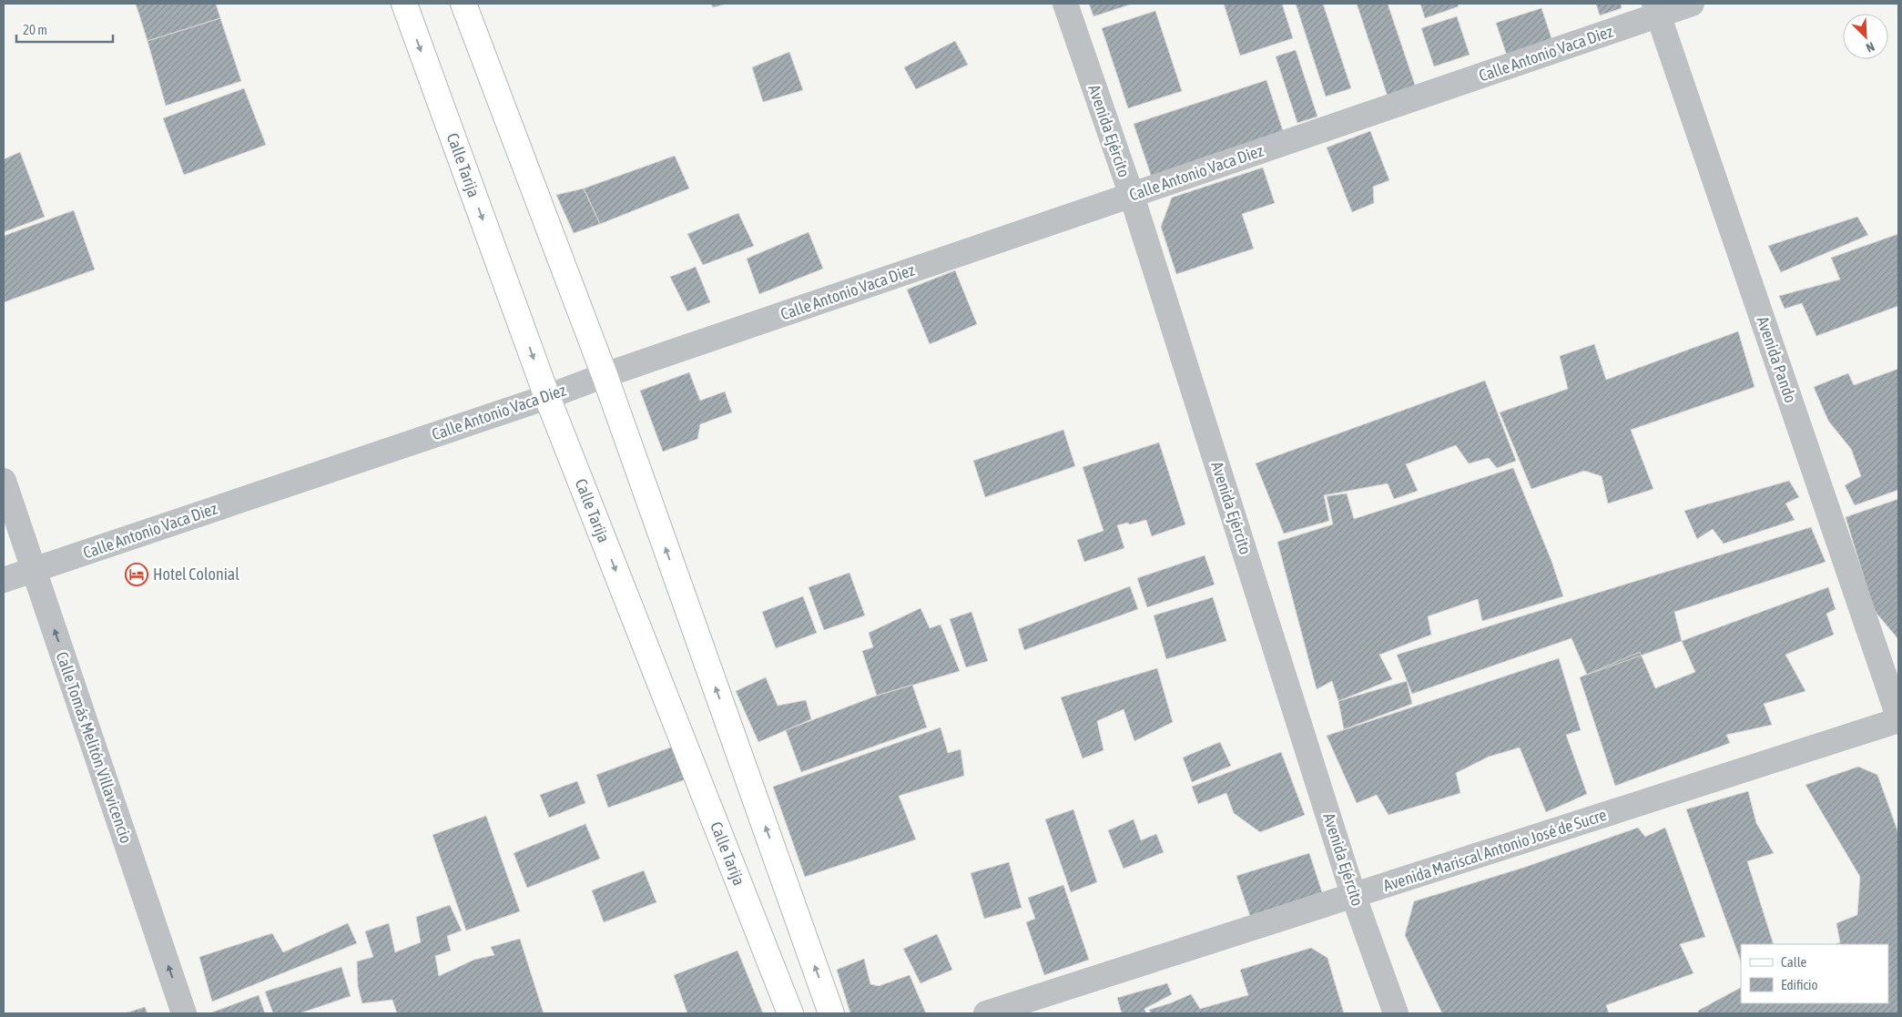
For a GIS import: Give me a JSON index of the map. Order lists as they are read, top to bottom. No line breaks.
{"streets":{"street":["Calle Antonio Vaca Diez","Avenida Ejército","Calle Tarija","Avenida Pando","Calle Tomás Melitón Villavicencio","Avenida Mariscal Antonio José de Sucre"]},"crossings":[["Calle Antonio Vaca Diez","Avenida Ejército"],["Calle Antonio Vaca Diez","Calle Tarija"],["Calle Antonio Vaca Diez","Avenida Pando"],["Calle Antonio Vaca Diez","Calle Tomás Melitón Villavicencio"],["Avenida Ejército","Avenida Mariscal Antonio José de Sucre"],["Avenida Pando","Avenida Mariscal Antonio José de Sucre"]],"one_way":["Calle Tomás Melitón Villavicencio"],"places":{"hotel":["Hotel Colonial"]},"legend":["Calle","Edificio"],"scale_bar":"20 m","north":"bottom right"}
